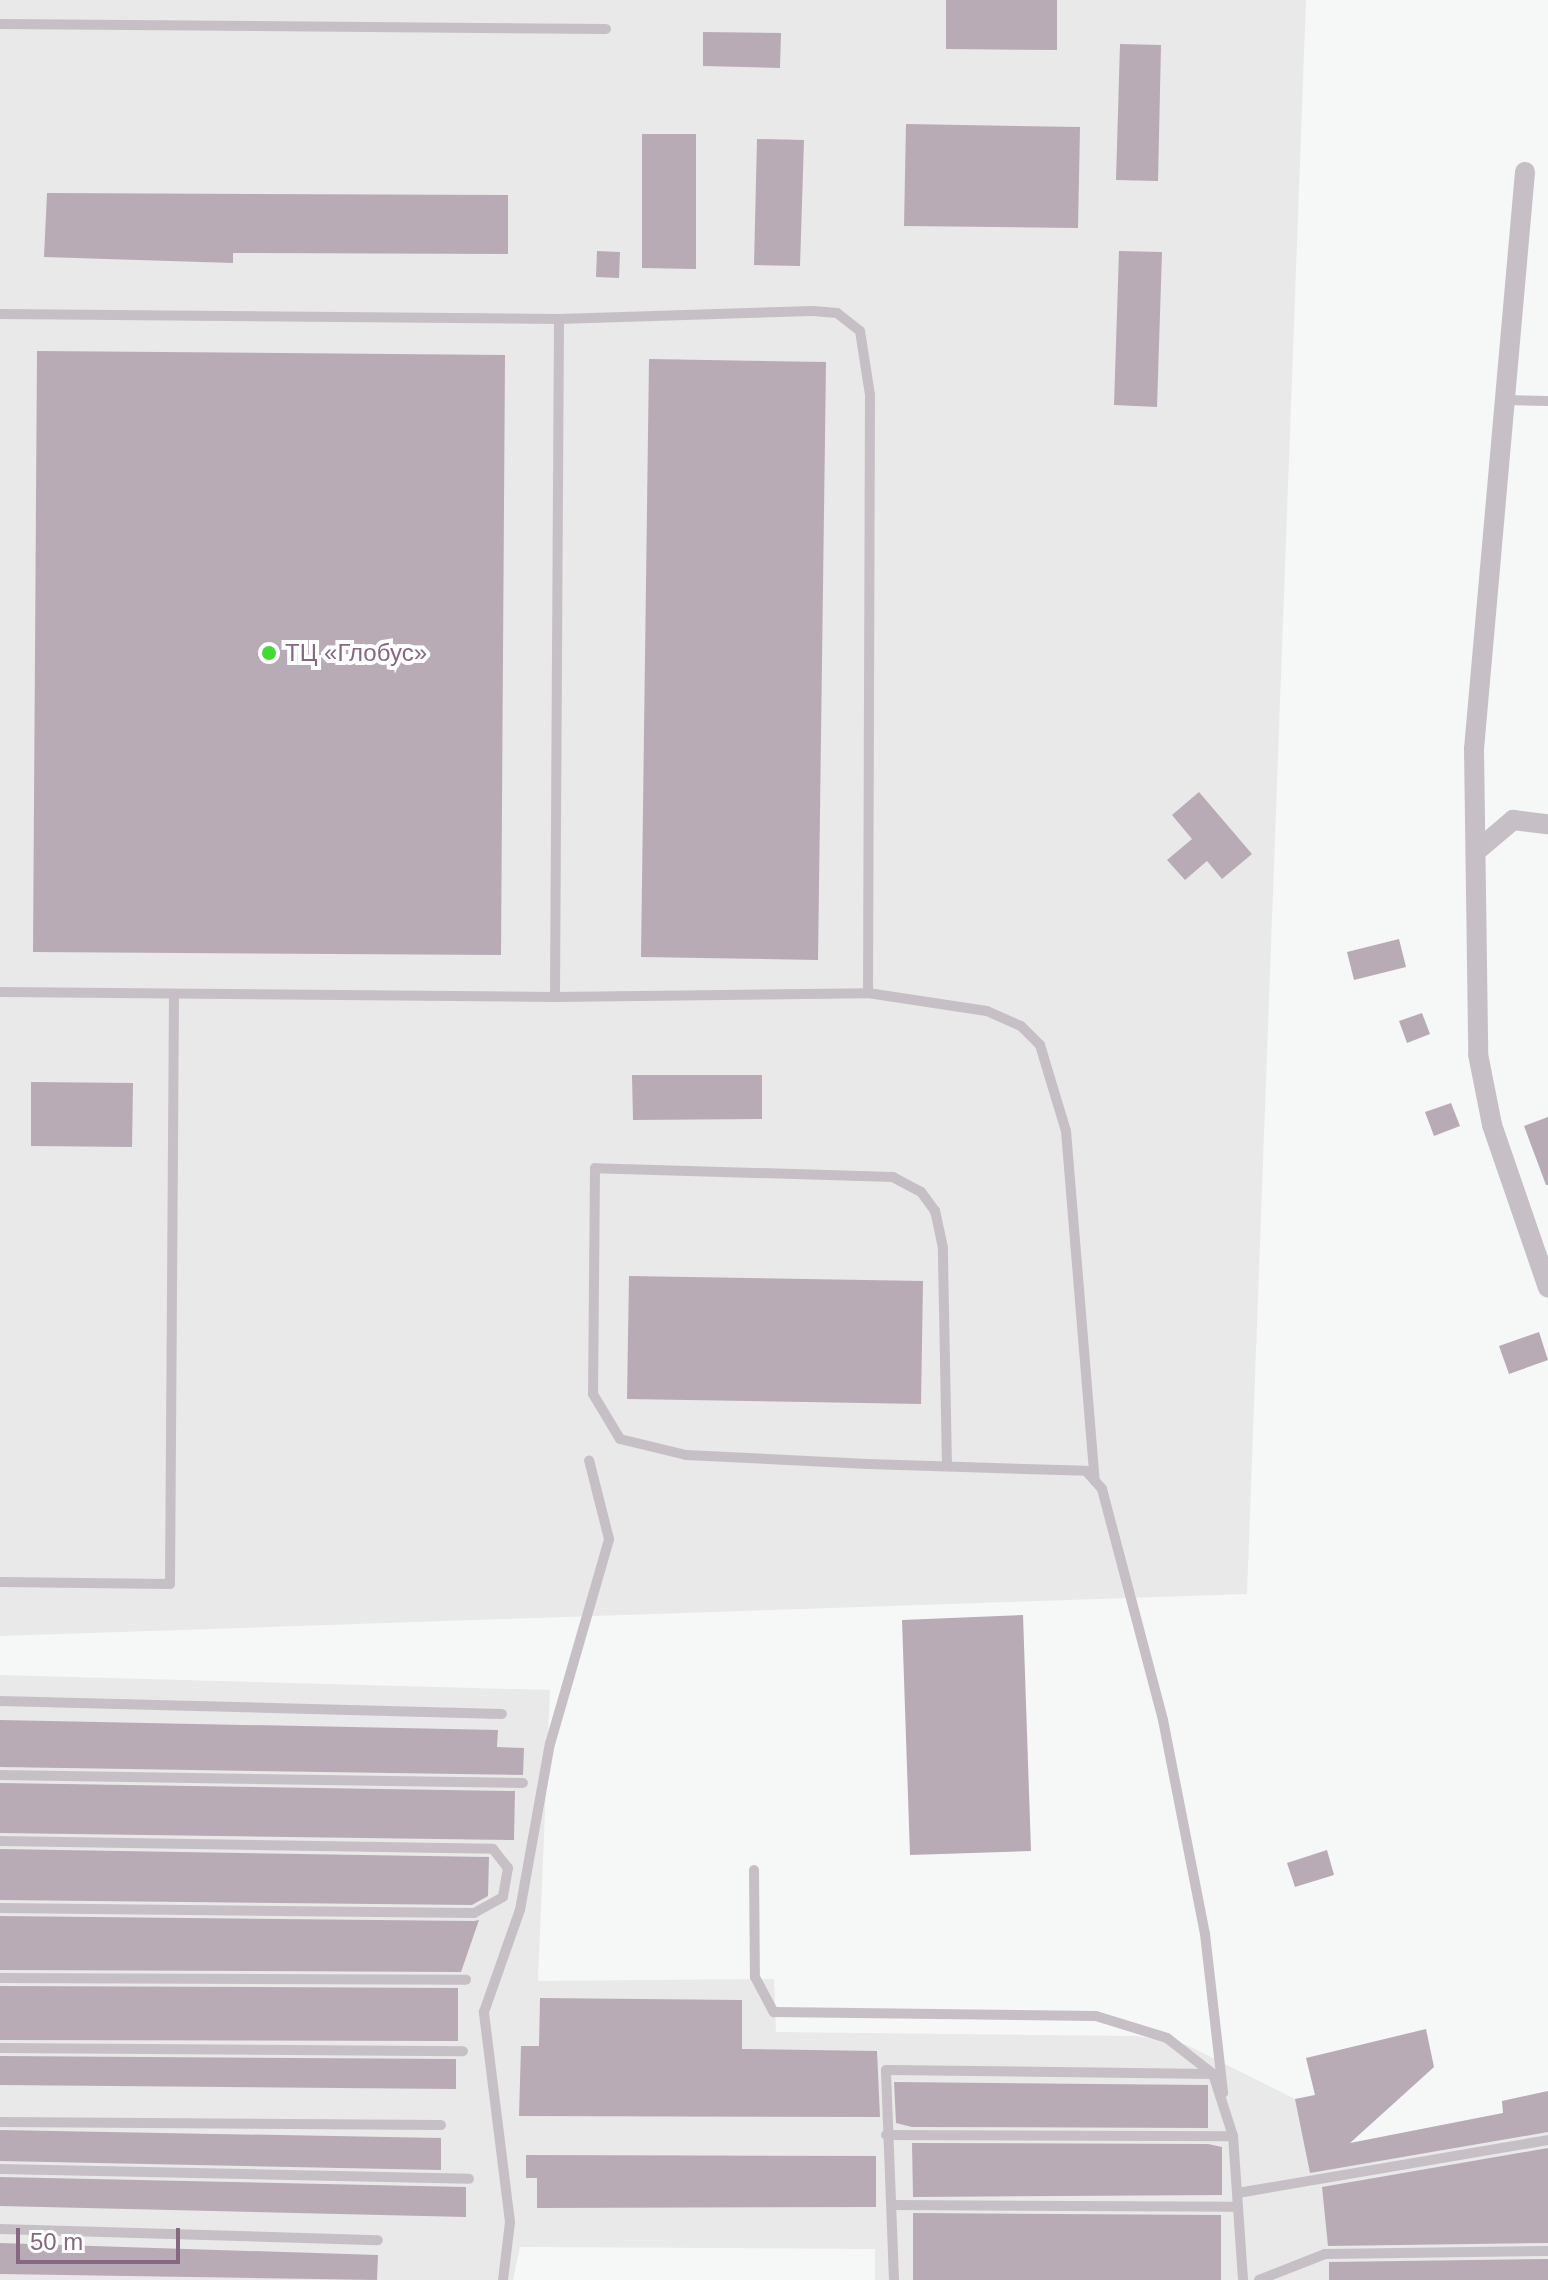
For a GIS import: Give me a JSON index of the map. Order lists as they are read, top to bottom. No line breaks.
{"places":["ТЦ «Глобус»"],"scale_bar":"50 m"}
